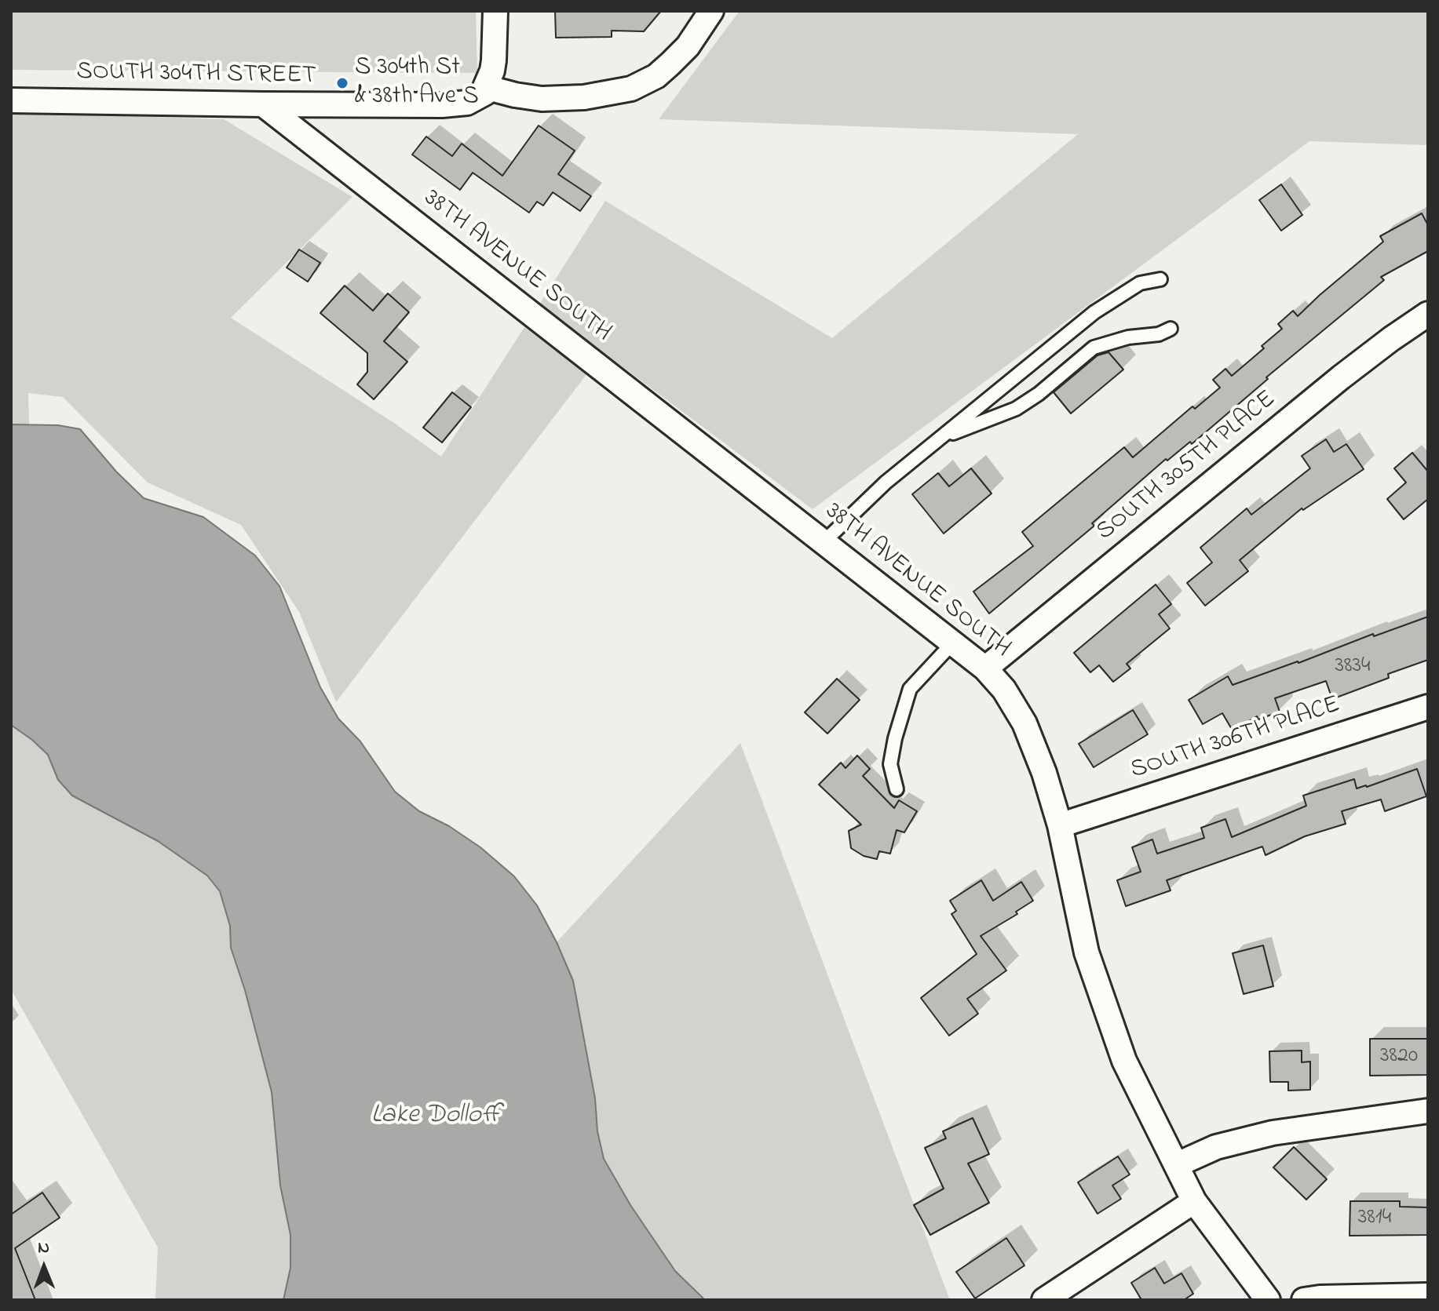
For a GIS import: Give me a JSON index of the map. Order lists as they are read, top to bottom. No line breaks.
{"streets":{"street":["SOUTH 304TH STREET","38TH AVENUE SOUTH","SOUTH 305TH PLACE","SOUTH 306TH PLACE"]},"crossings":[["SOUTH 304TH STREET","38TH AVENUE SOUTH"],["38TH AVENUE SOUTH","SOUTH 305TH PLACE"],["38TH AVENUE SOUTH","SOUTH 306TH PLACE"]],"water":["Lake Dolloff"],"places":["S 304th St & 38th Ave S"],"house_numbers":["3834","3820","3814"],"north":"top"}
